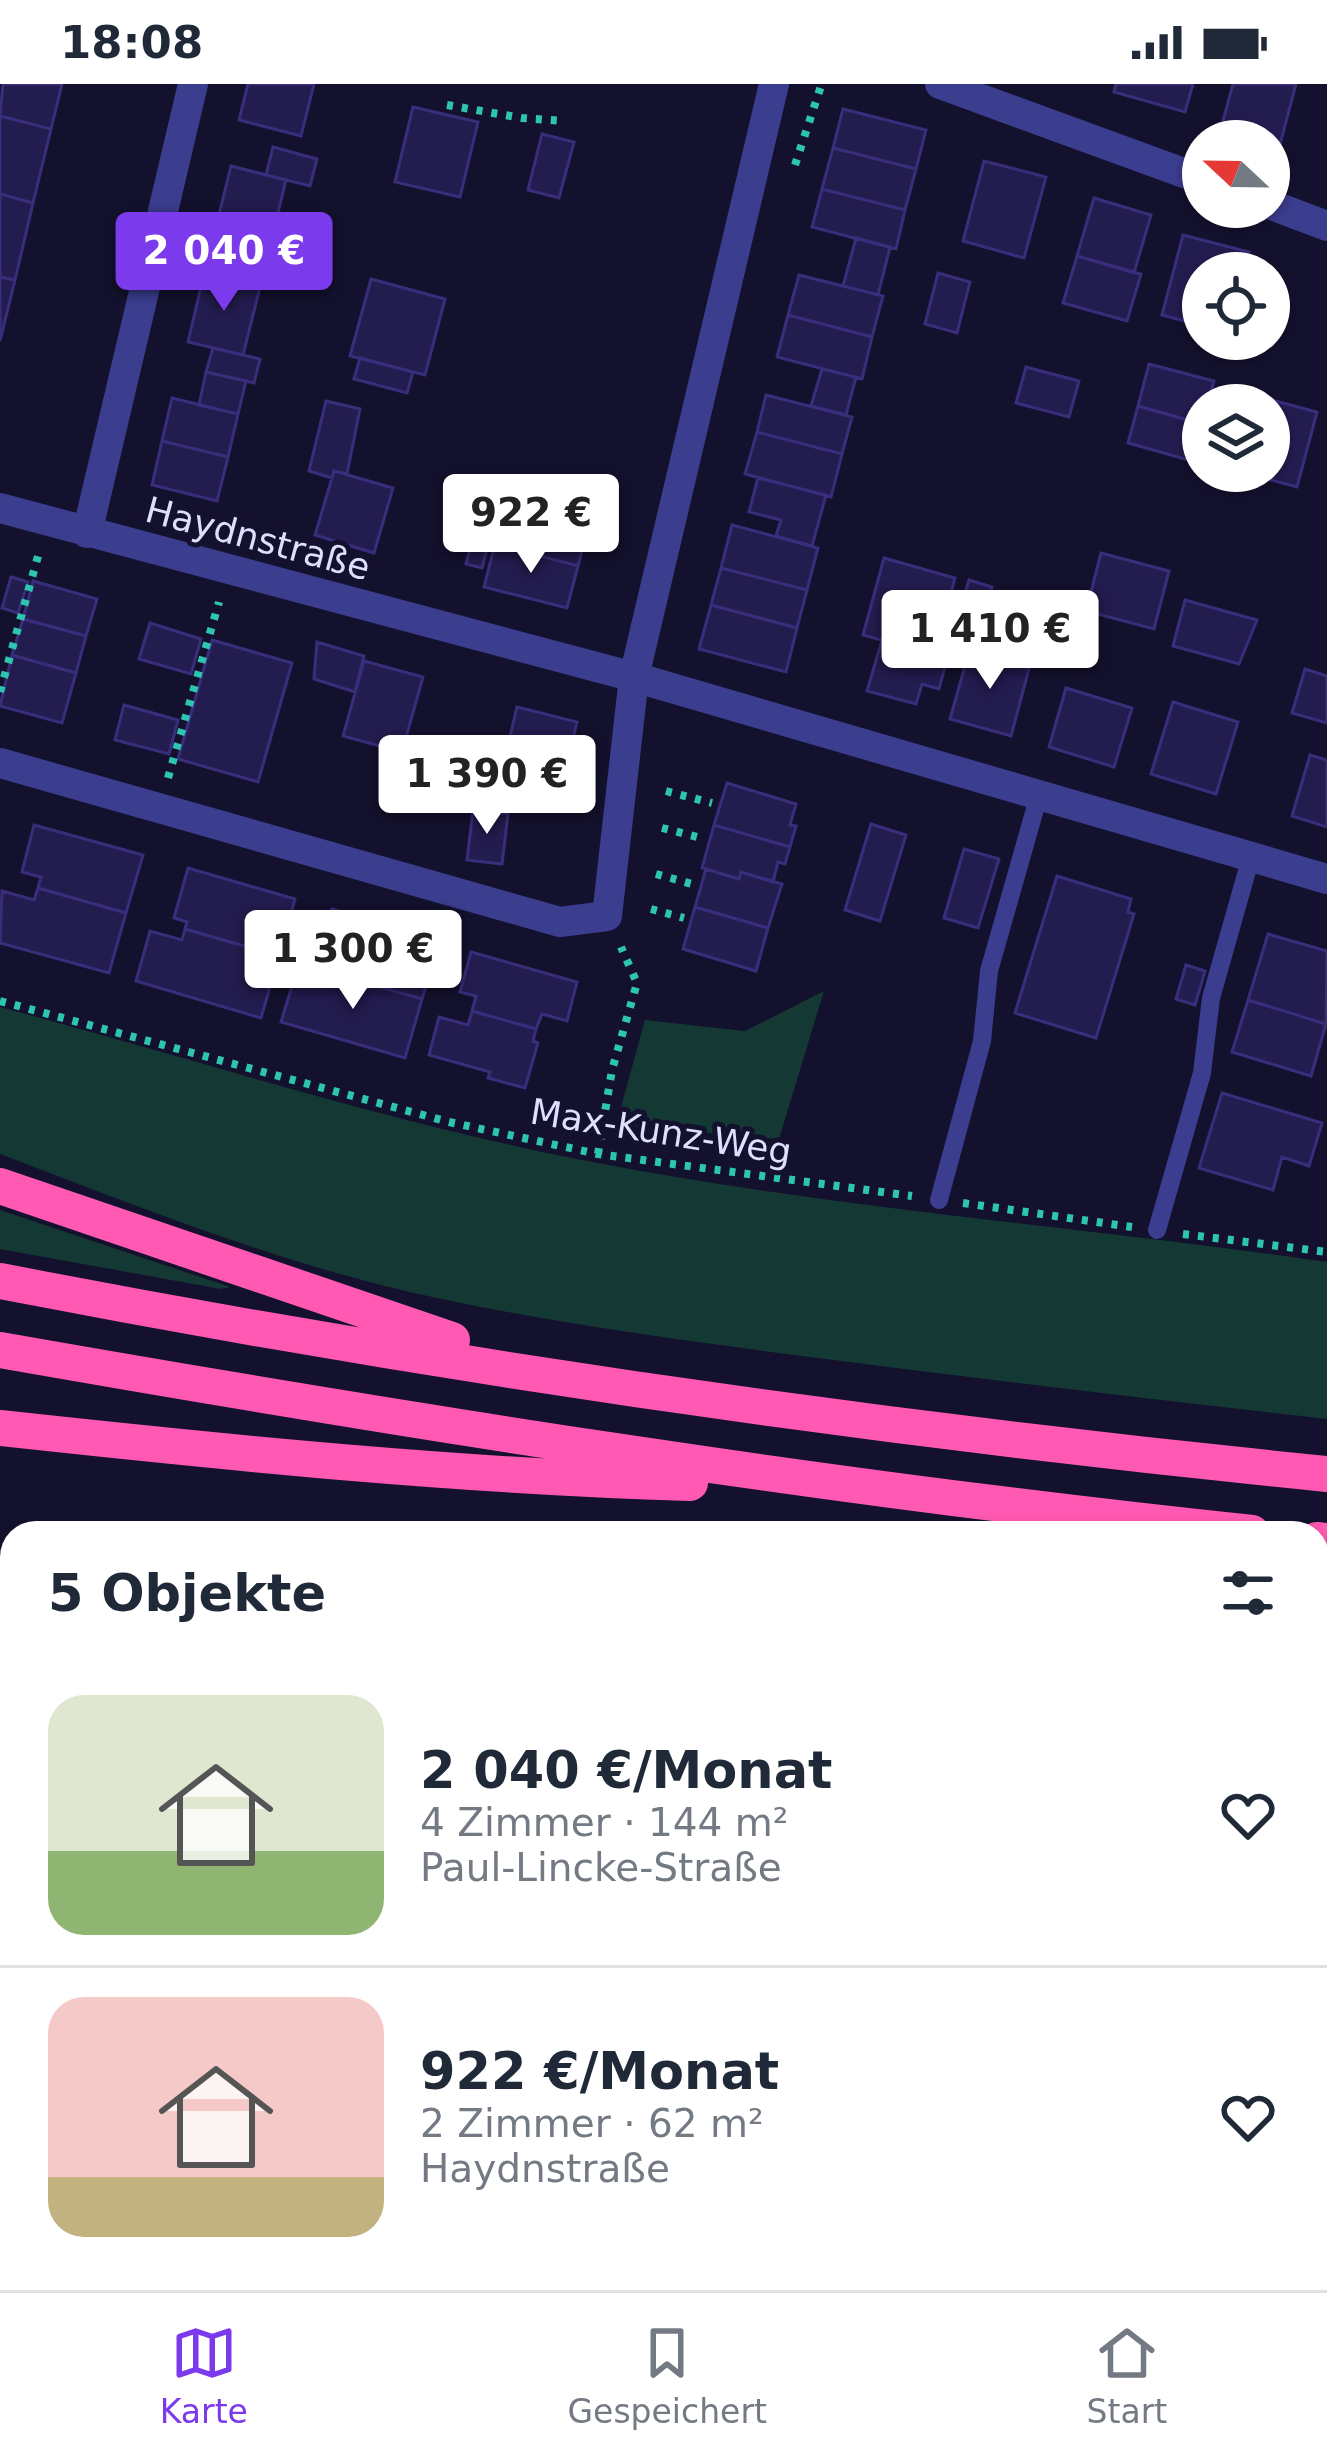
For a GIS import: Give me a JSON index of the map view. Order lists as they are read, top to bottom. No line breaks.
{"streets":{"street":["Haydnstraße"],"path":["Max-Kunz-Weg"]},"north":"left","page":{"status":"18:08","price":["2 040 €","922 €","1 410 €","1 390 €","1 300 €"],"heading":"5 Objekte","list":[{"name":"2 040 €/Monat","note":"4 Zimmer · 144 m² · Paul-Lincke-Straße"},{"name":"922 €/Monat","note":"2 Zimmer · 62 m² · Haydnstraße"}],"tabs":["Karte","Gespeichert","Start"]}}
